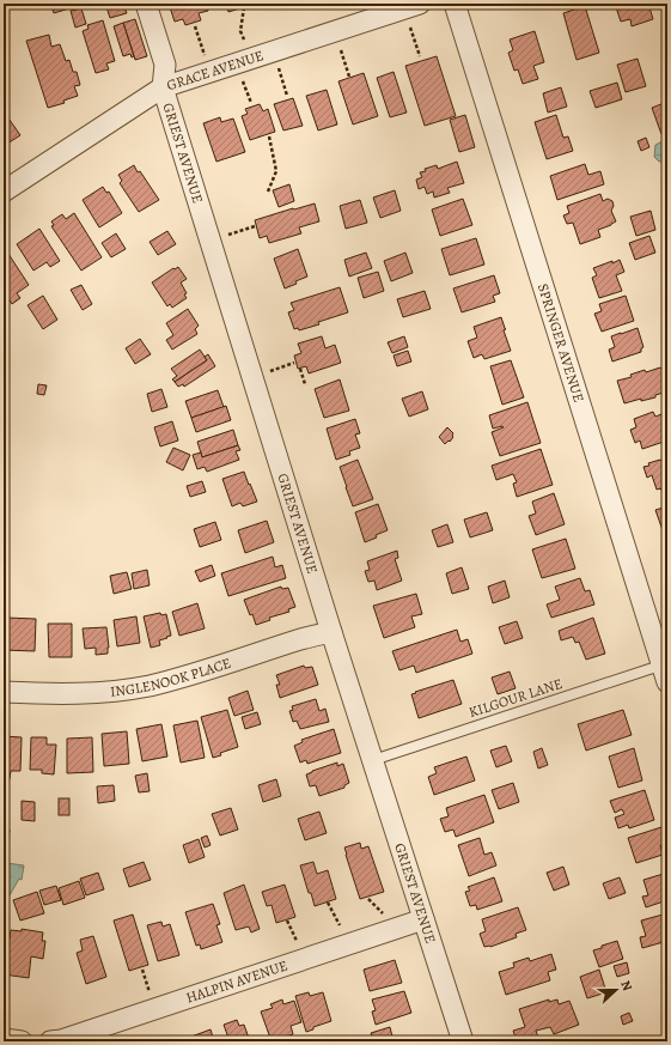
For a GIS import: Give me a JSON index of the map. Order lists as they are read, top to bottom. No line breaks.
{"streets":{"street":["GRACE AVENUE","GRIEST AVENUE","SPRINGER AVENUE","INGLENOOK PLACE","HALPIN AVENUE"],"lane":["KILGOUR LANE"]},"crossings":[["GRACE AVENUE","GRIEST AVENUE"],["GRIEST AVENUE","INGLENOOK PLACE"],["GRIEST AVENUE","KILGOUR LANE"],["GRIEST AVENUE","HALPIN AVENUE"],["SPRINGER AVENUE","KILGOUR LANE"]],"north":"right"}
